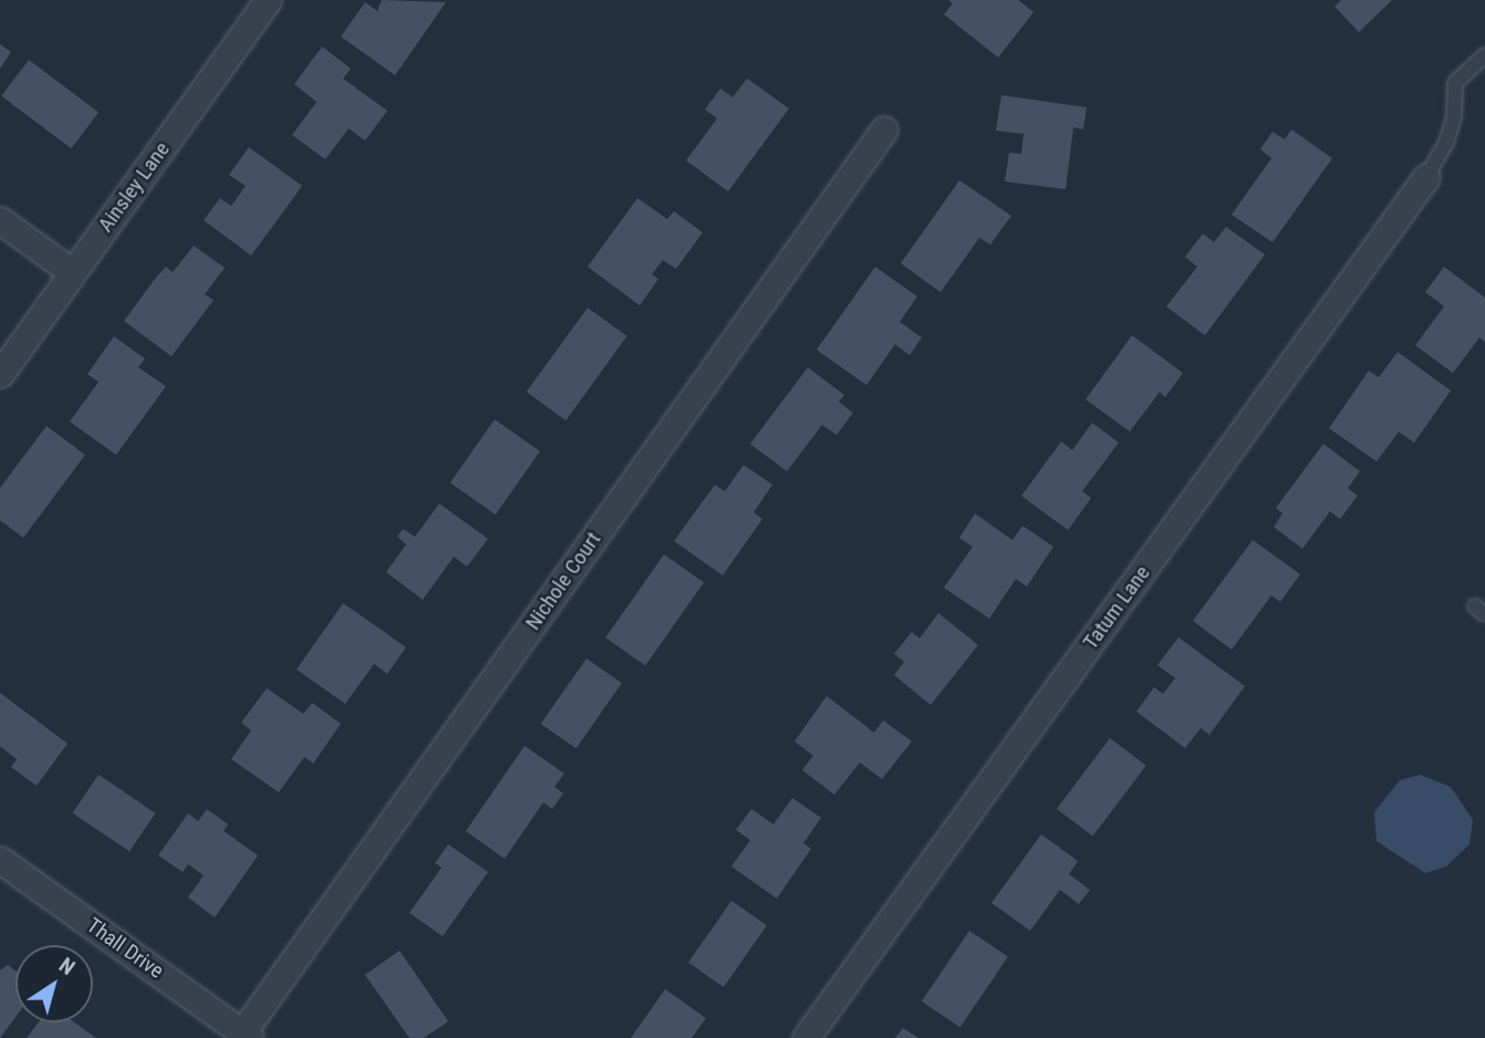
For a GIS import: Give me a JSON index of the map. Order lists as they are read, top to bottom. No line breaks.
{"streets":{"street":["Ainsley Lane","Nichole Court","Tatum Lane","Thall Drive"]},"crossings":[["Nichole Court","Thall Drive"]],"north":"top right"}
